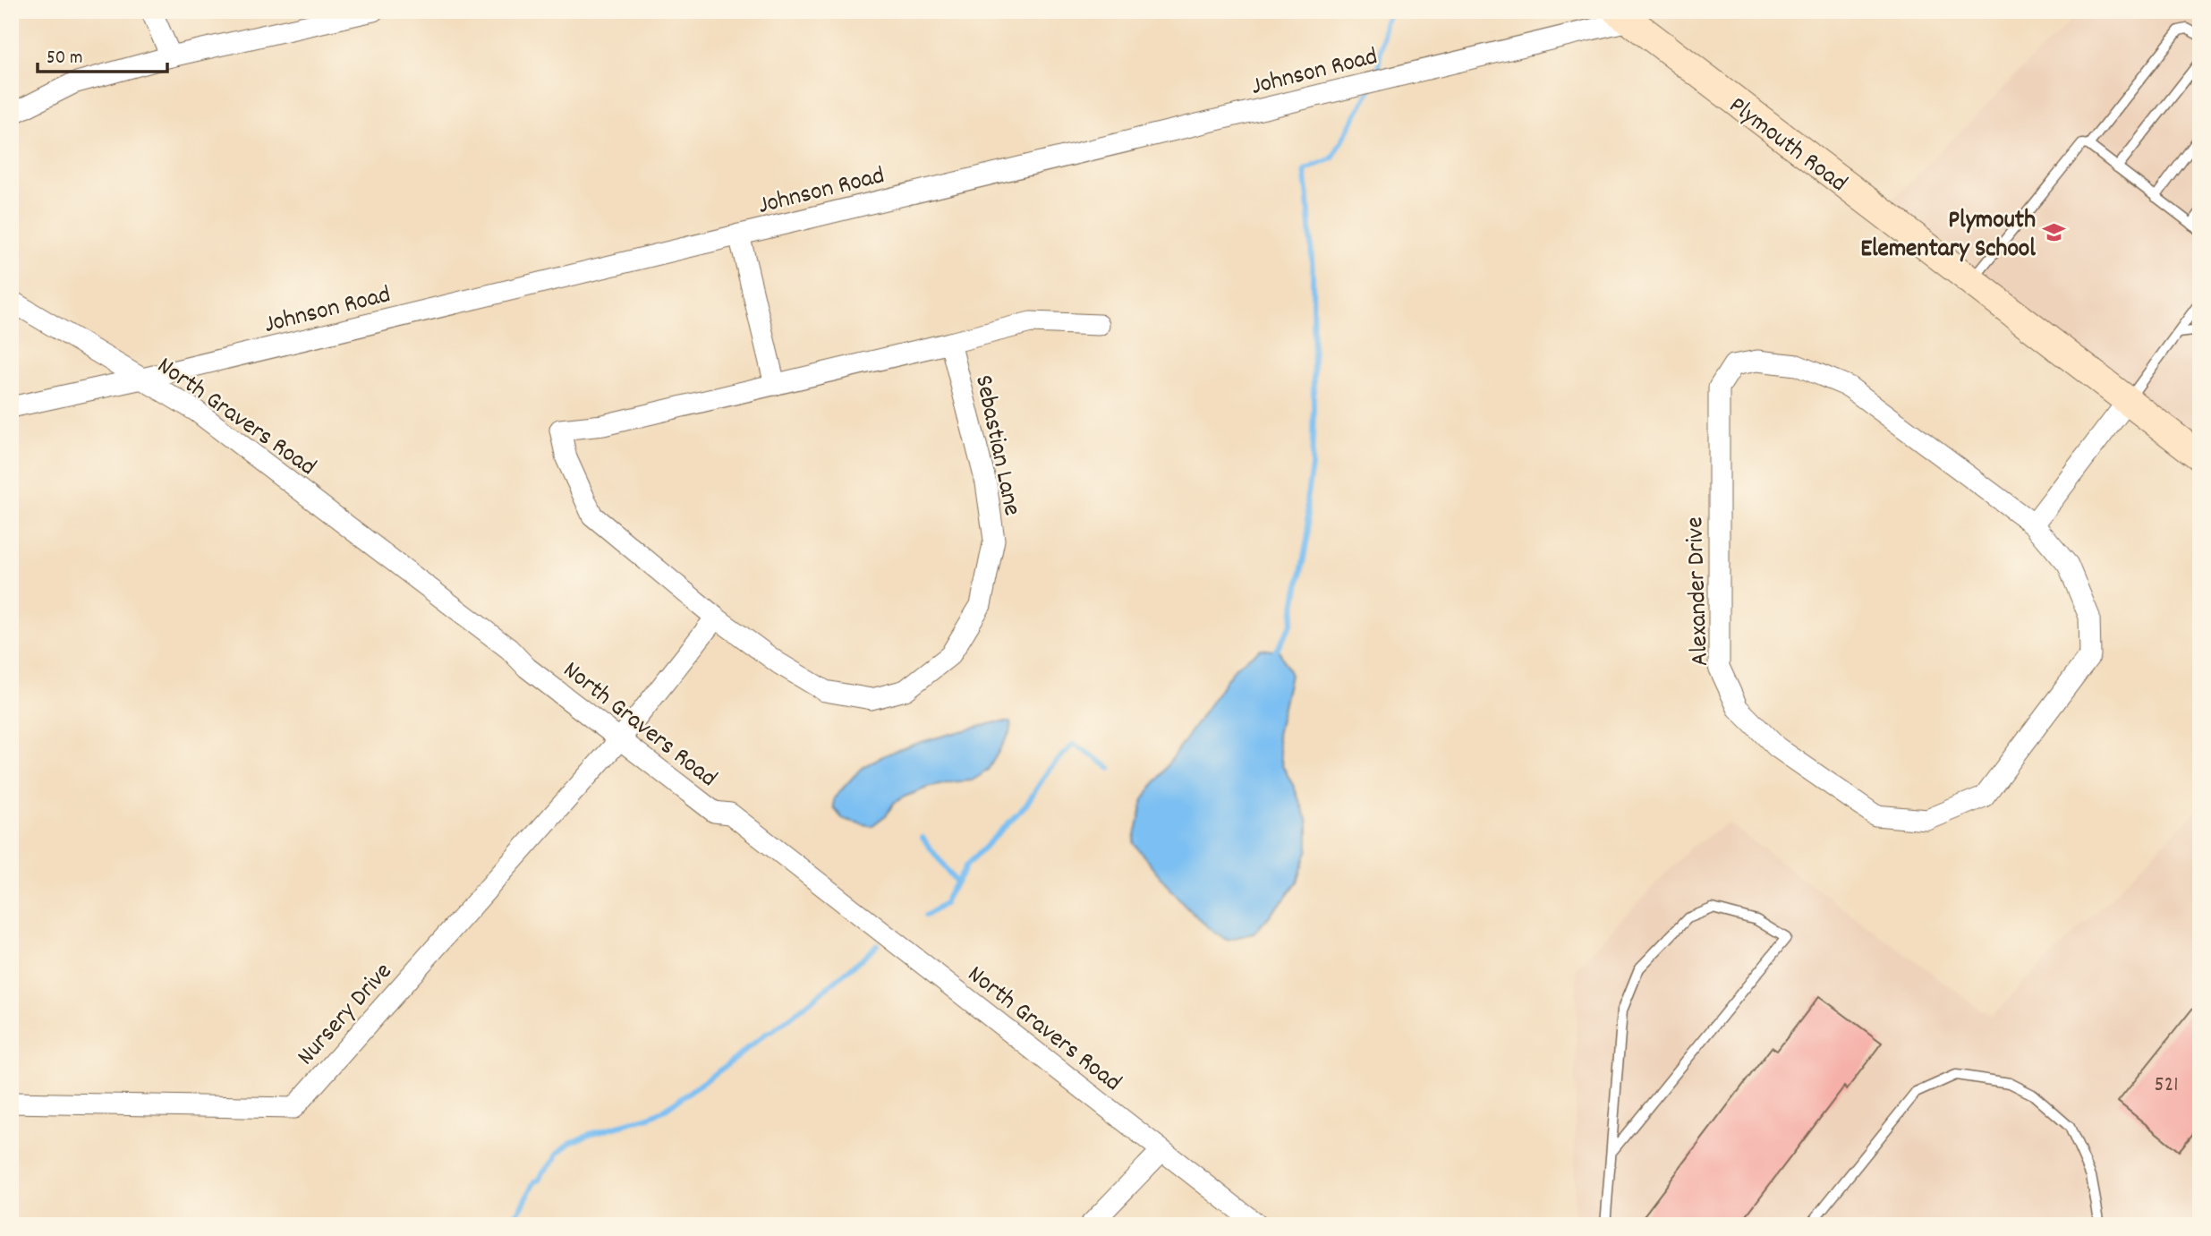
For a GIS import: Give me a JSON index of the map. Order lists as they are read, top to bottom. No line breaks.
{"streets":{"main road":["Plymouth Road"],"street":["Johnson Road","North Gravers Road","Sebastian Lane","Alexander Drive","Nursery Drive"]},"crossings":[["Johnson Road","Plymouth Road"],["Johnson Road","North Gravers Road"],["North Gravers Road","Nursery Drive"]],"places":{"school or university":["Plymouth Elementary School"]},"house_numbers":["521"],"scale_bar":"50 m"}
